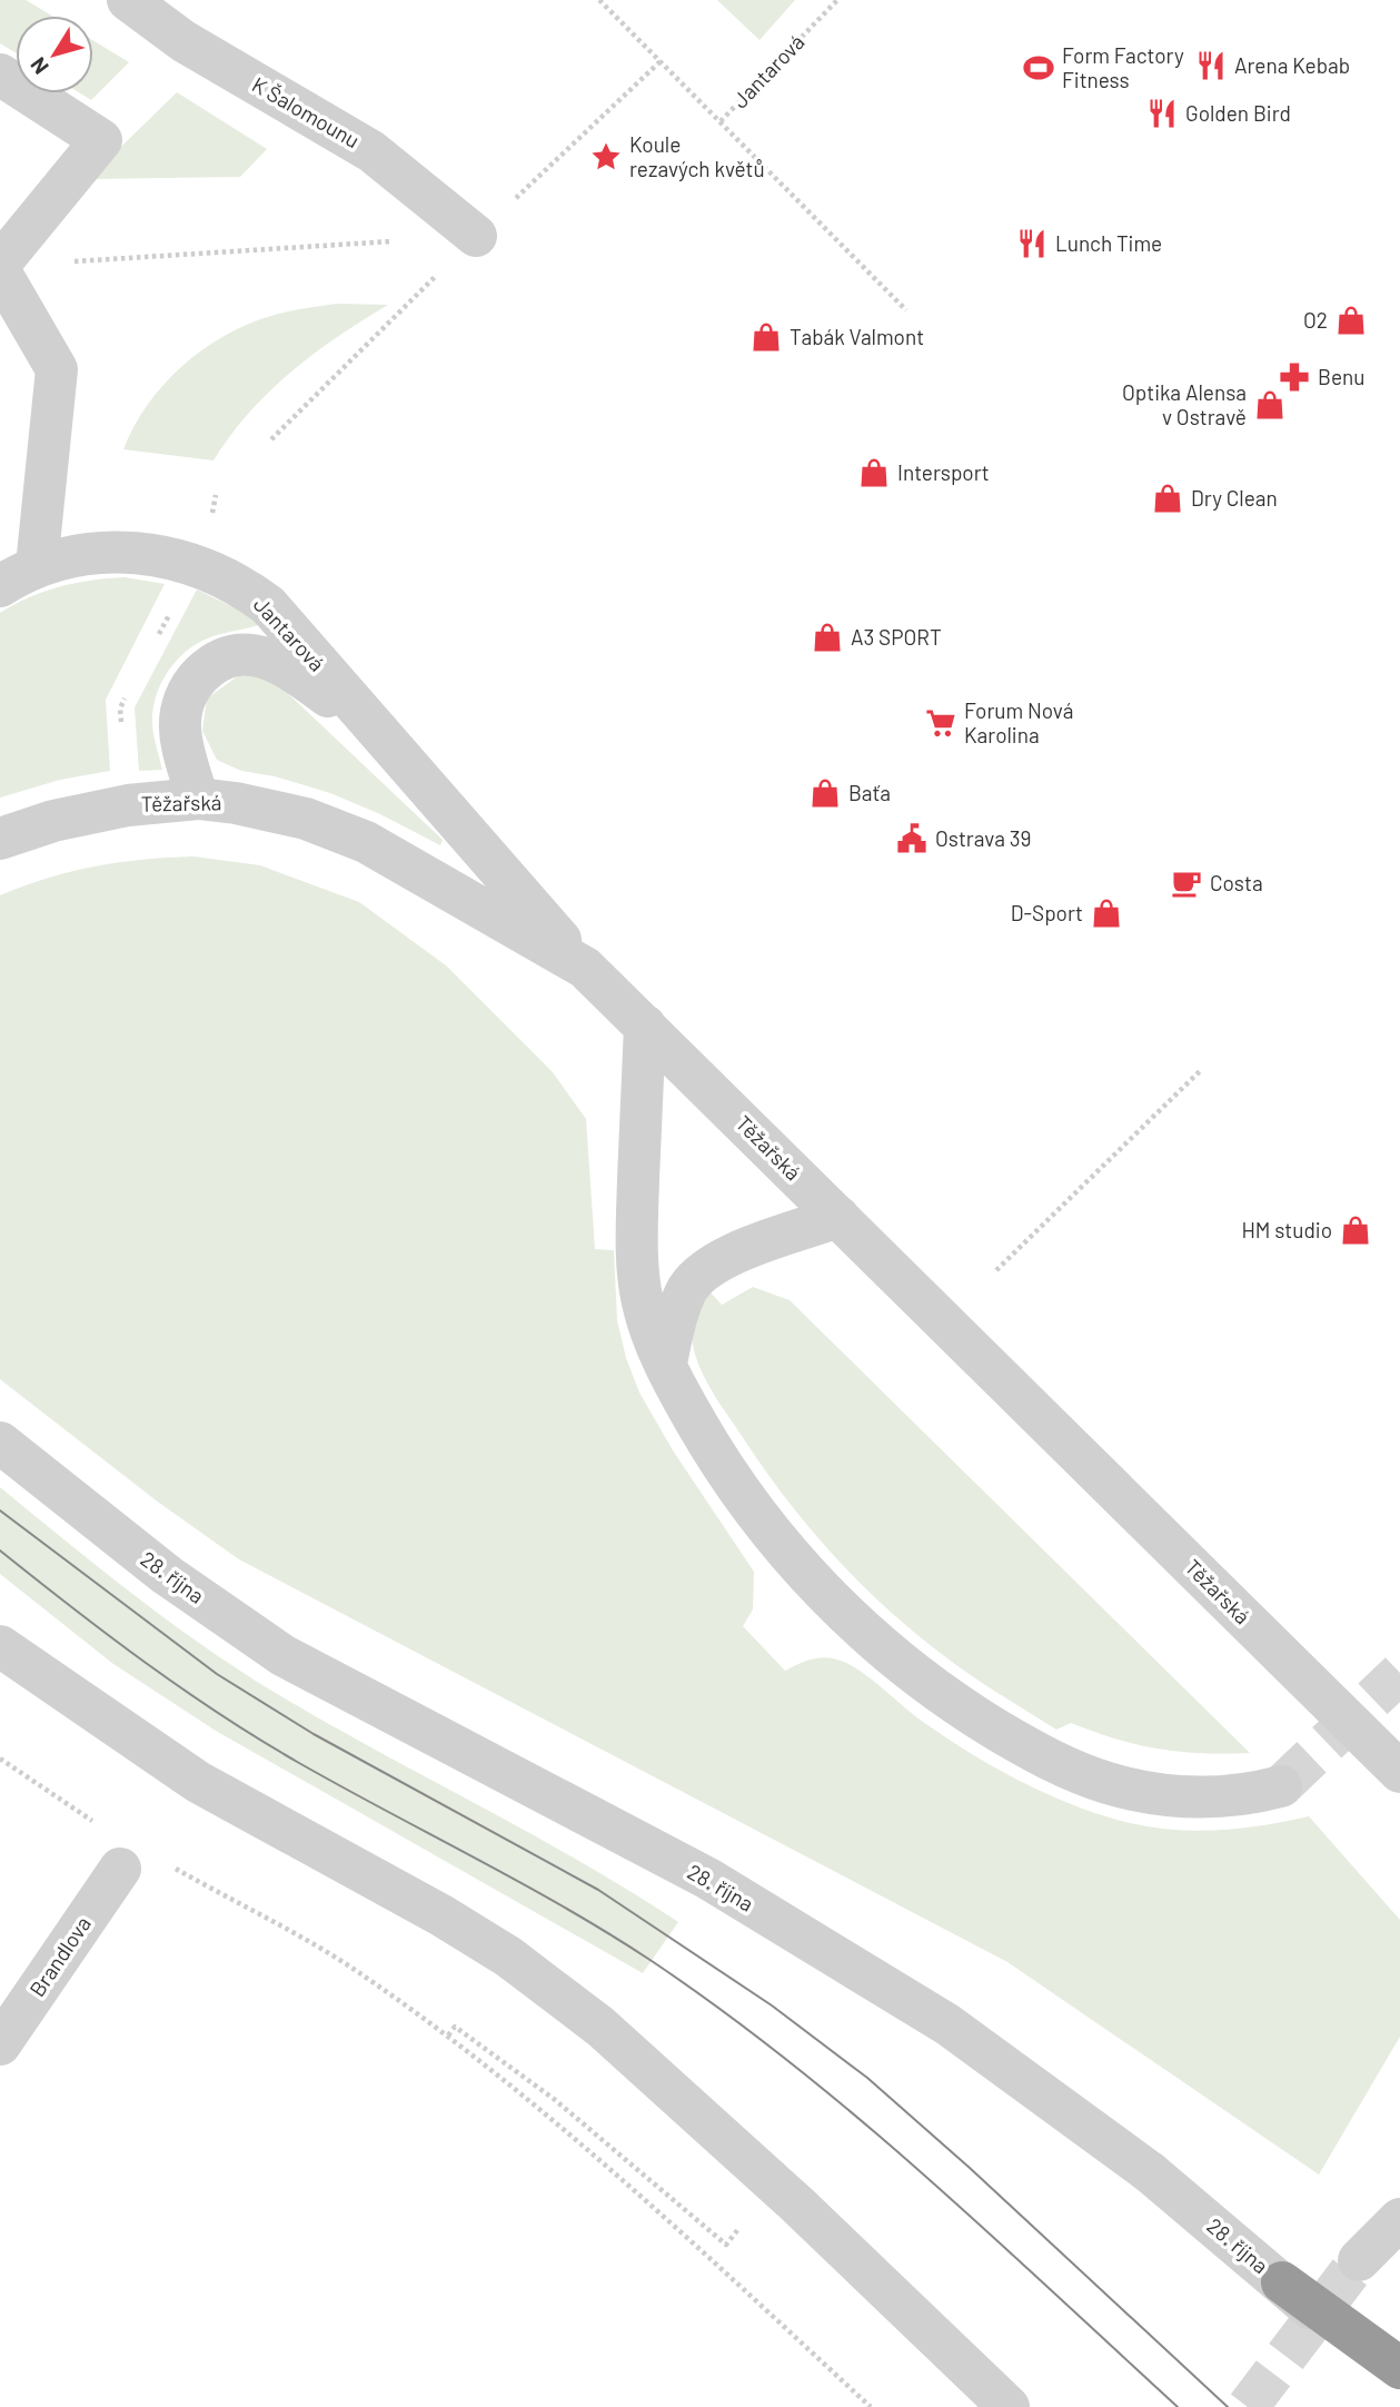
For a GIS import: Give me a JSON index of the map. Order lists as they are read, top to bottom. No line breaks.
{"streets":{"street":["Jantarová","K Šalomounu","Těžařská","28. října","Brandlova"]},"crossings":[["Jantarová","Těžařská"]],"places":{"restaurant":["Arena Kebab","Golden Bird","Lunch Time"],"sports":["Form Factory Fitness"],"place":["Koule rezavých květů"],"shop":["O2","Tabák Valmont","Optika Alensa v Ostravě","Intersport","Dry Clean","A3 SPORT","Baťa","D-Sport","HM studio"],"pharmacy":["Benu"],"supermarket":["Forum Nová Karolina"],"public building":["Ostrava 39"],"cafe":["Costa"]},"north":"bottom left"}
